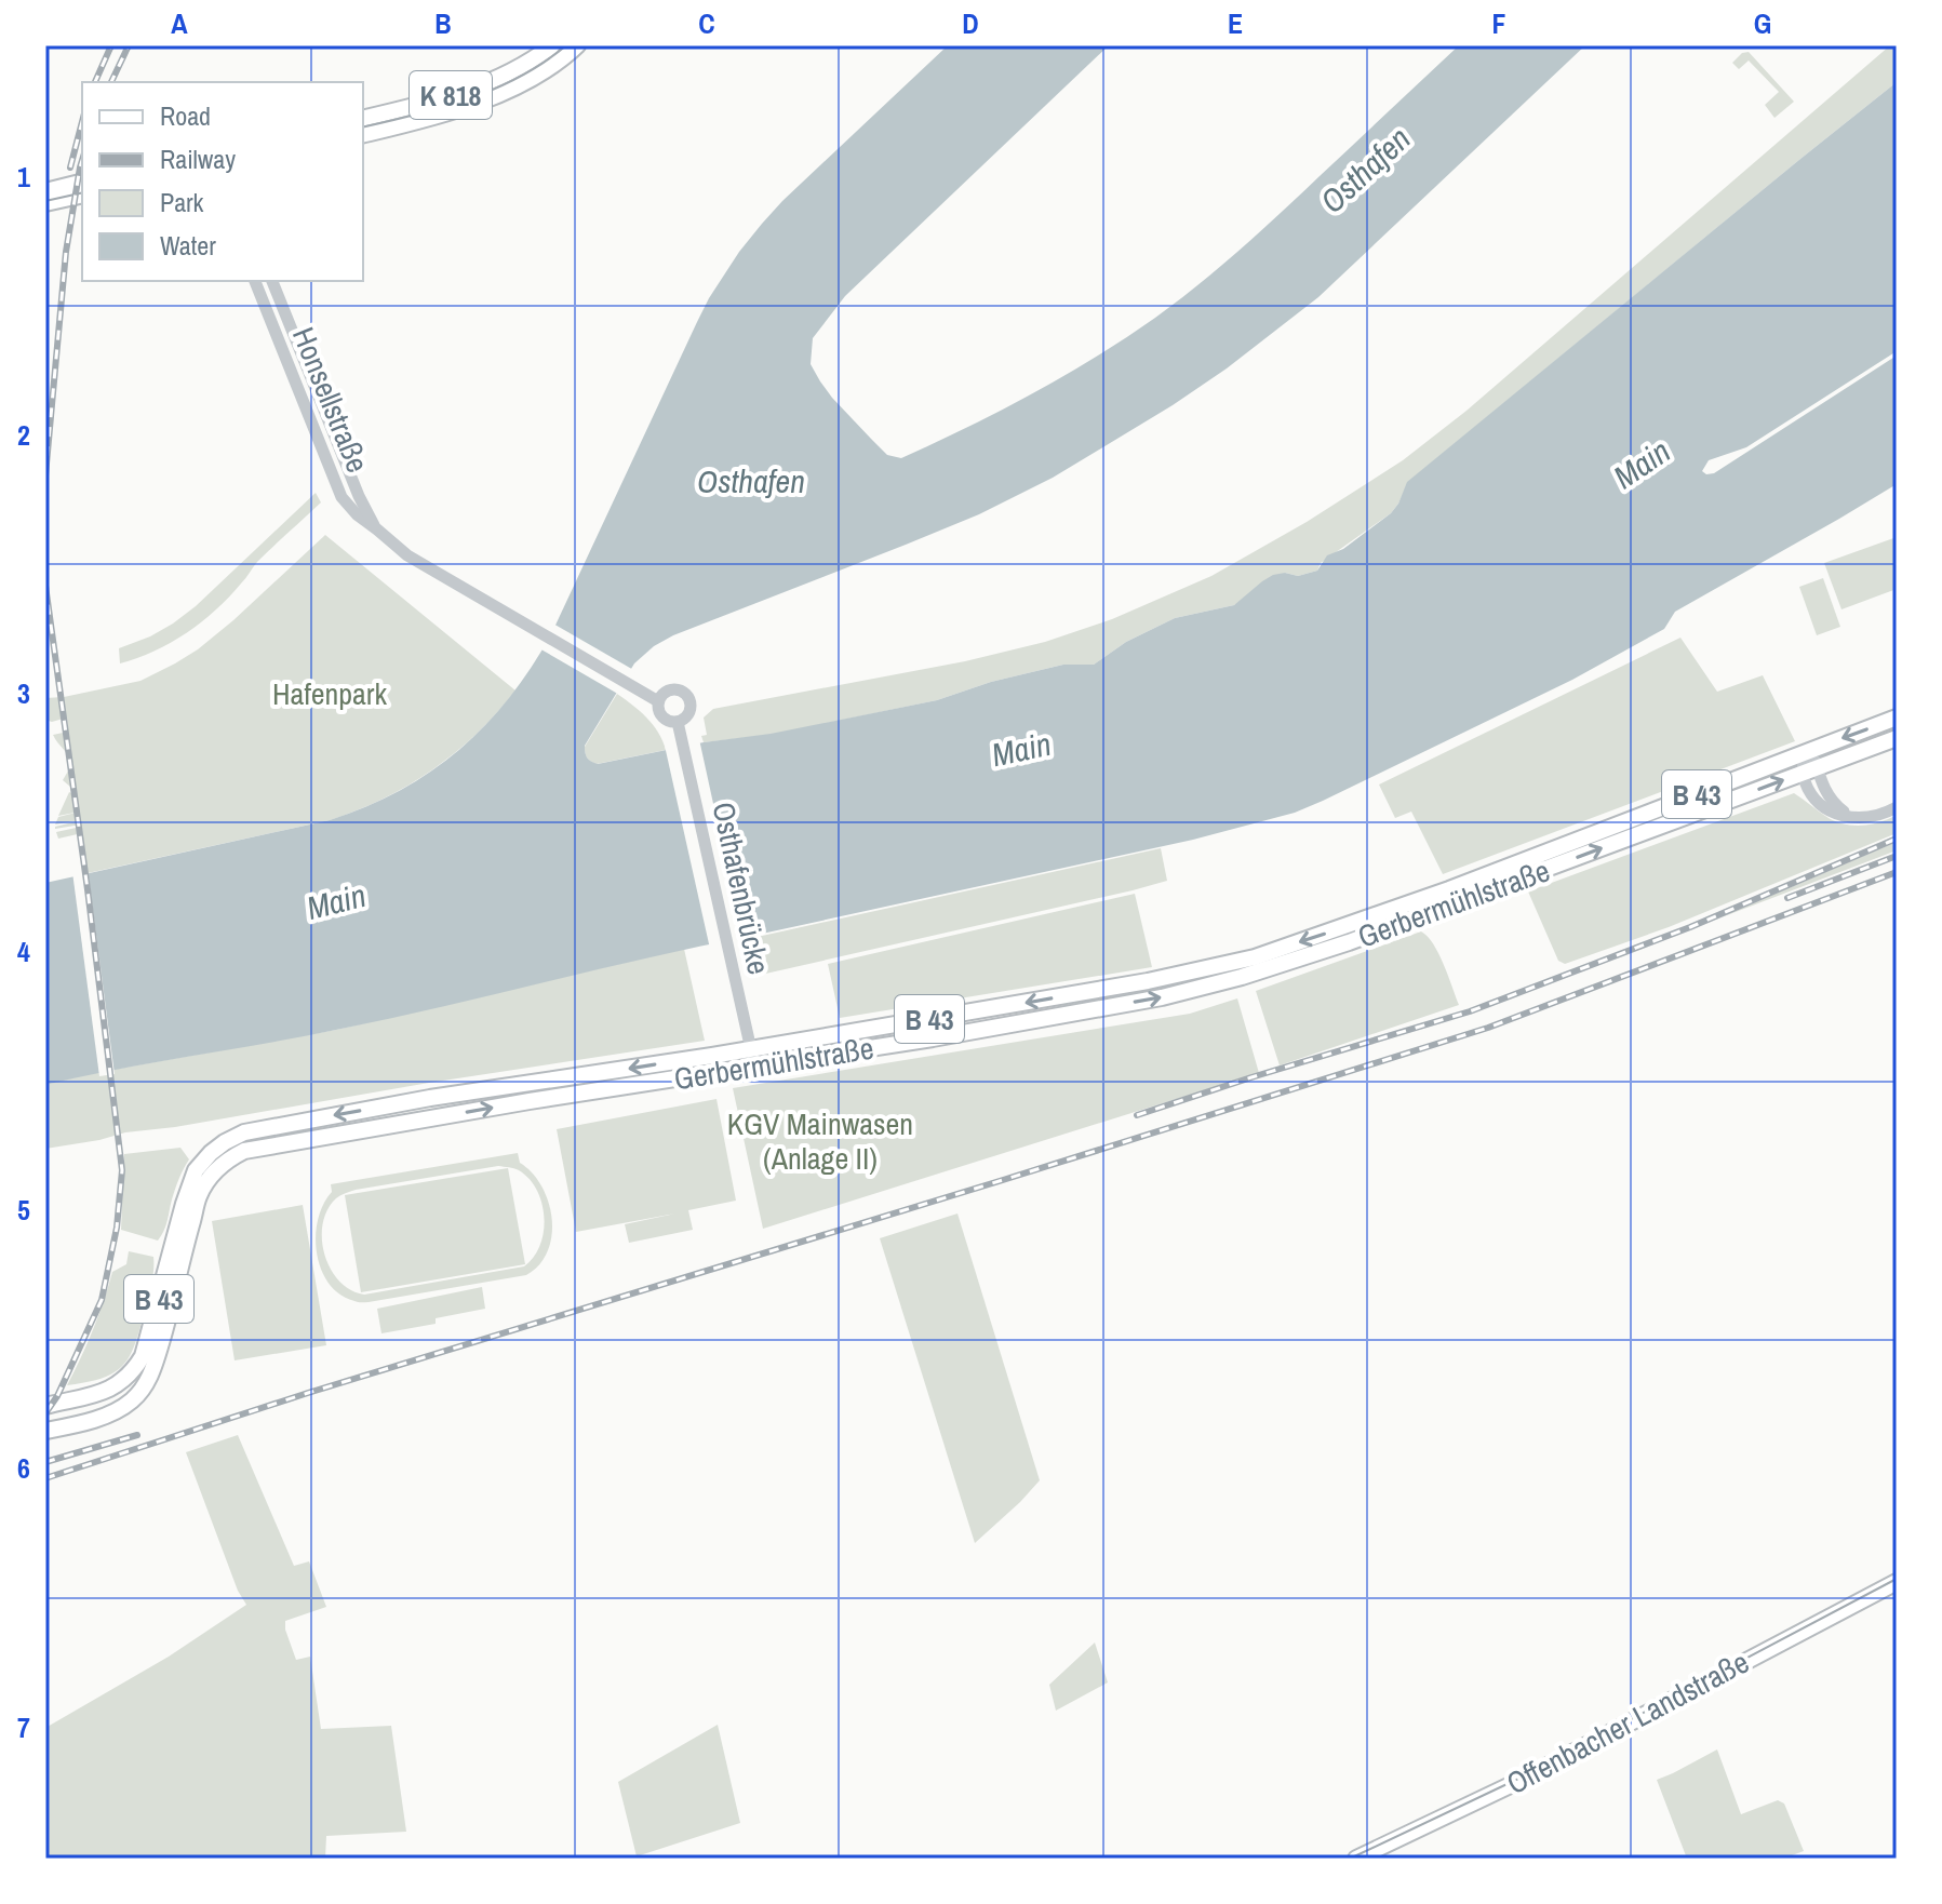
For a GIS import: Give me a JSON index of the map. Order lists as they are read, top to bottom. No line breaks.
{"streets":{"main road":["K 818","B 43","Gerbermühlstraße","Offenbacher Landstraße"],"street":["Honsellstraße","Osthafenbrücke"]},"crossings":[["Honsellstraße","Osthafenbrücke"],["Osthafenbrücke","Gerbermühlstraße"]],"water":["Osthafen","Main"],"parks":["Hafenpark","KGV Mainwasen (Anlage II)"],"legend":["Road","Railway","Park","Water"],"grid":{"columns":["A","B","C","D","E","F","G"],"rows":["1","2","3","4","5","6","7"]}}
